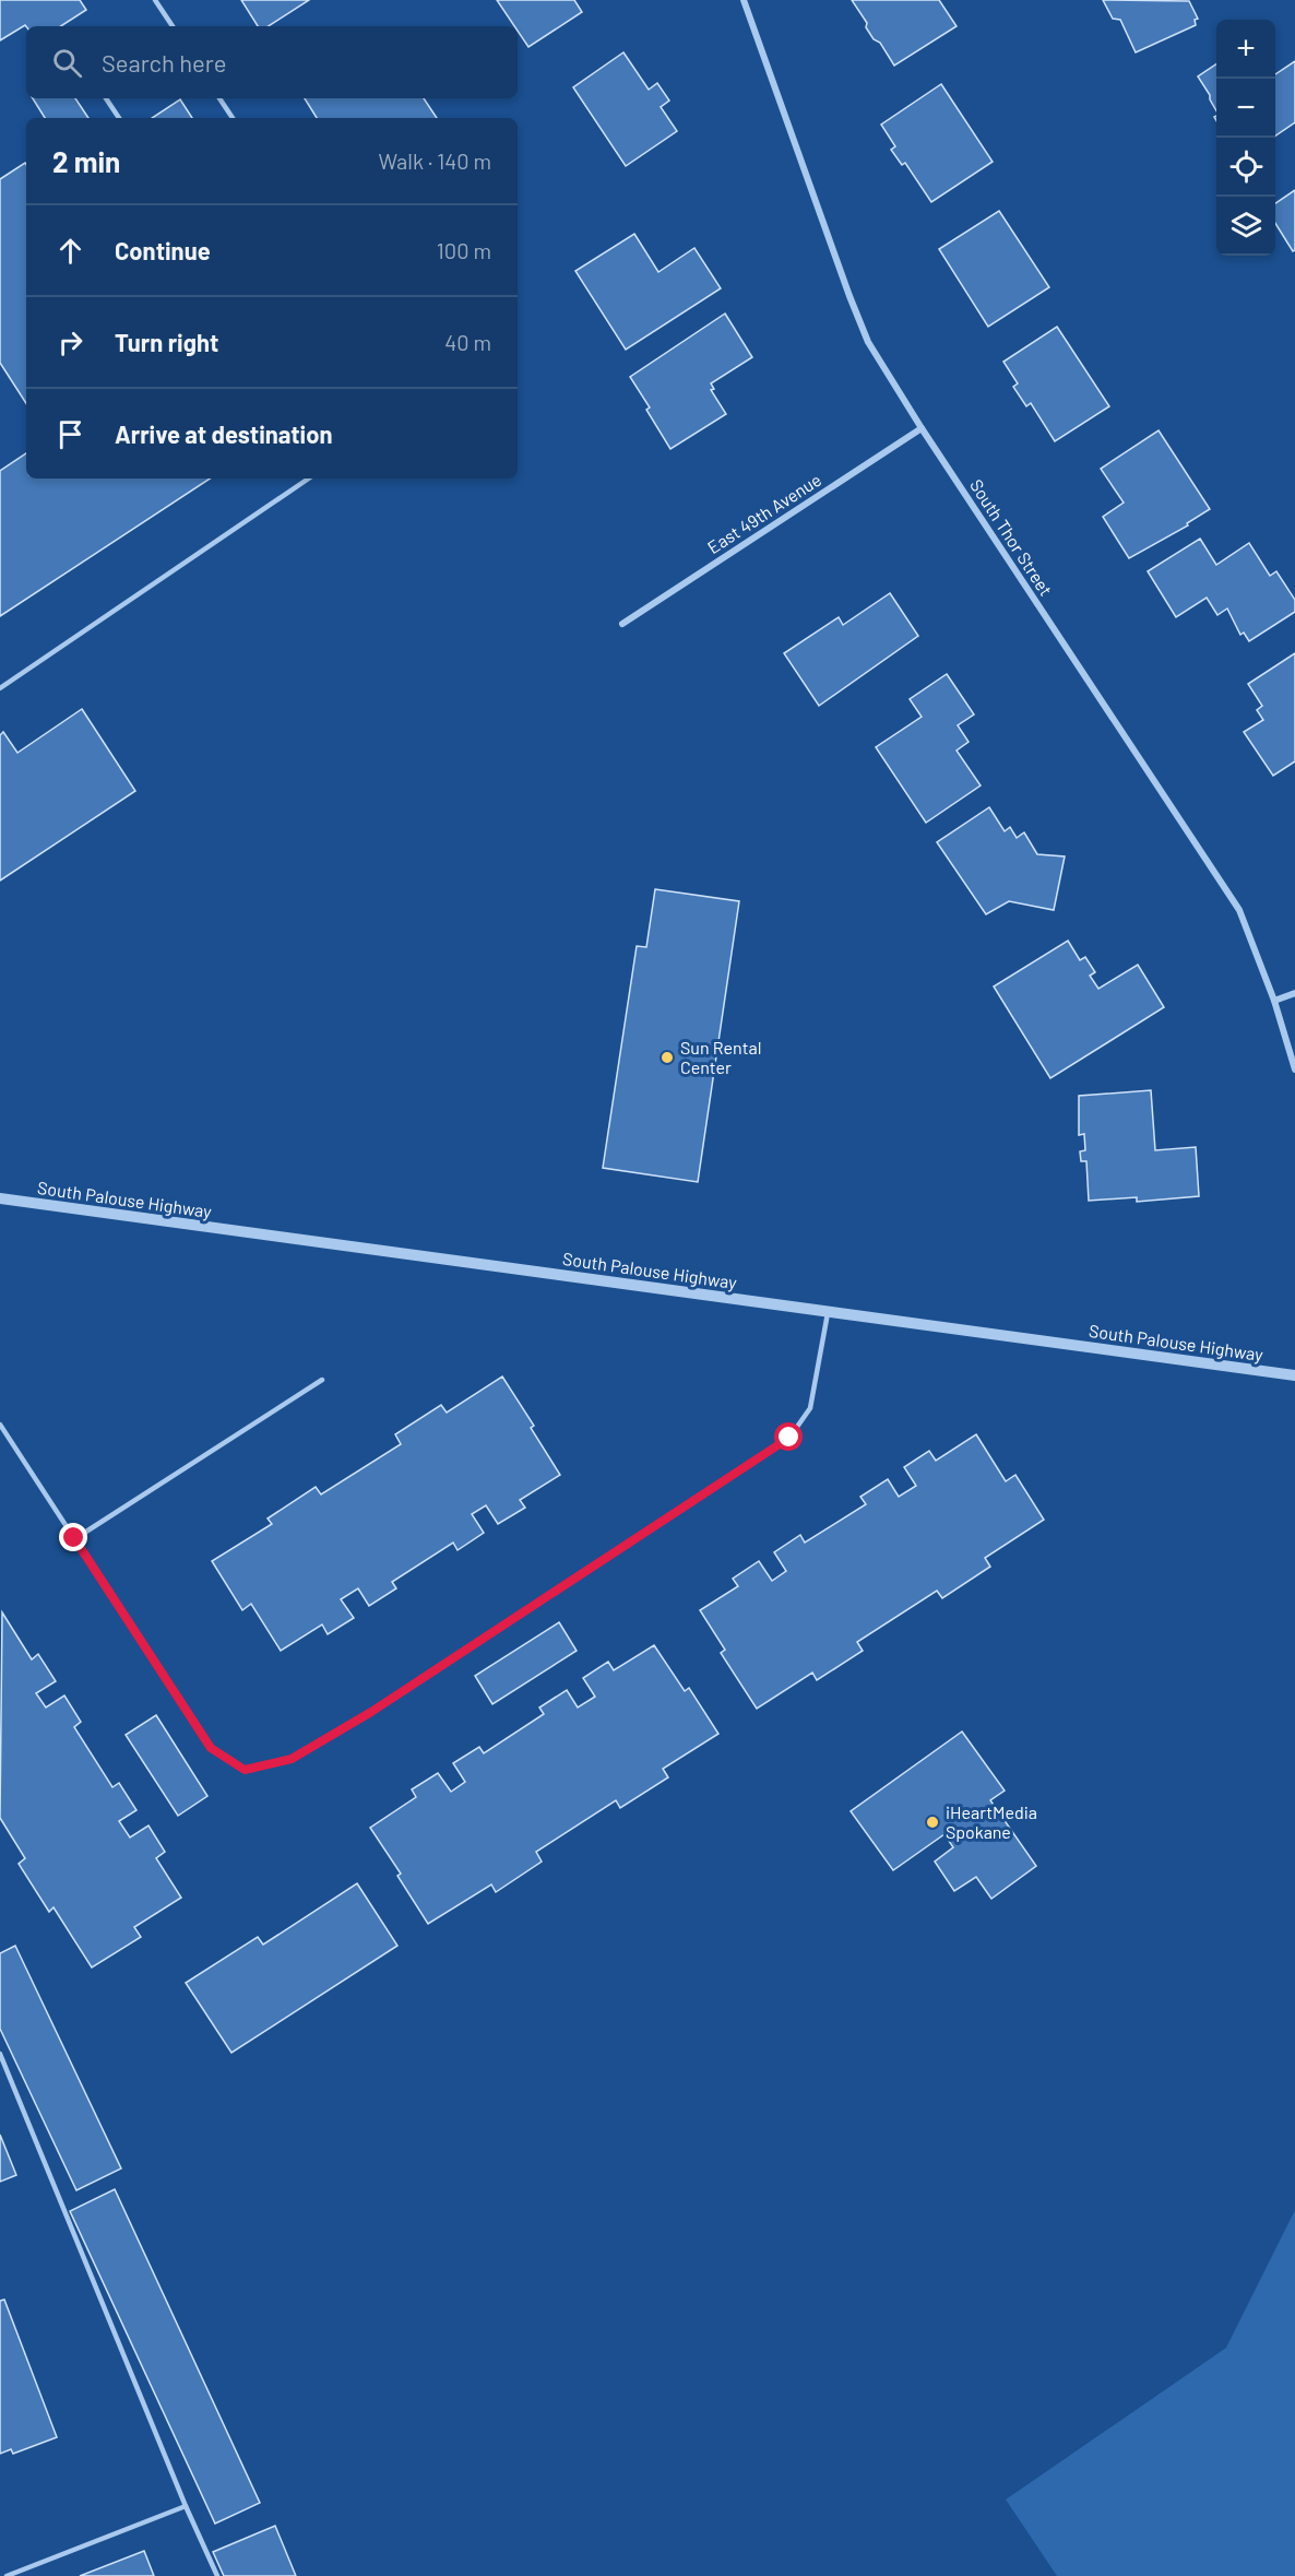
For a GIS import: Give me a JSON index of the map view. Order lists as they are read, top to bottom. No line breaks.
{"streets":{"street":["East 49th Avenue","South Thor Street","South Palouse Highway"]},"crossings":[["East 49th Avenue","South Thor Street"]],"places":["Sun Rental Center","iHeartMedia Spokane"],"page":{"map_buttons":["+","−"],"search":"Search here","heading":["2 min","Walk · 140 m"],"list":[["Continue","100 m"],["Turn right","40 m"],"Arrive at destination"]}}
